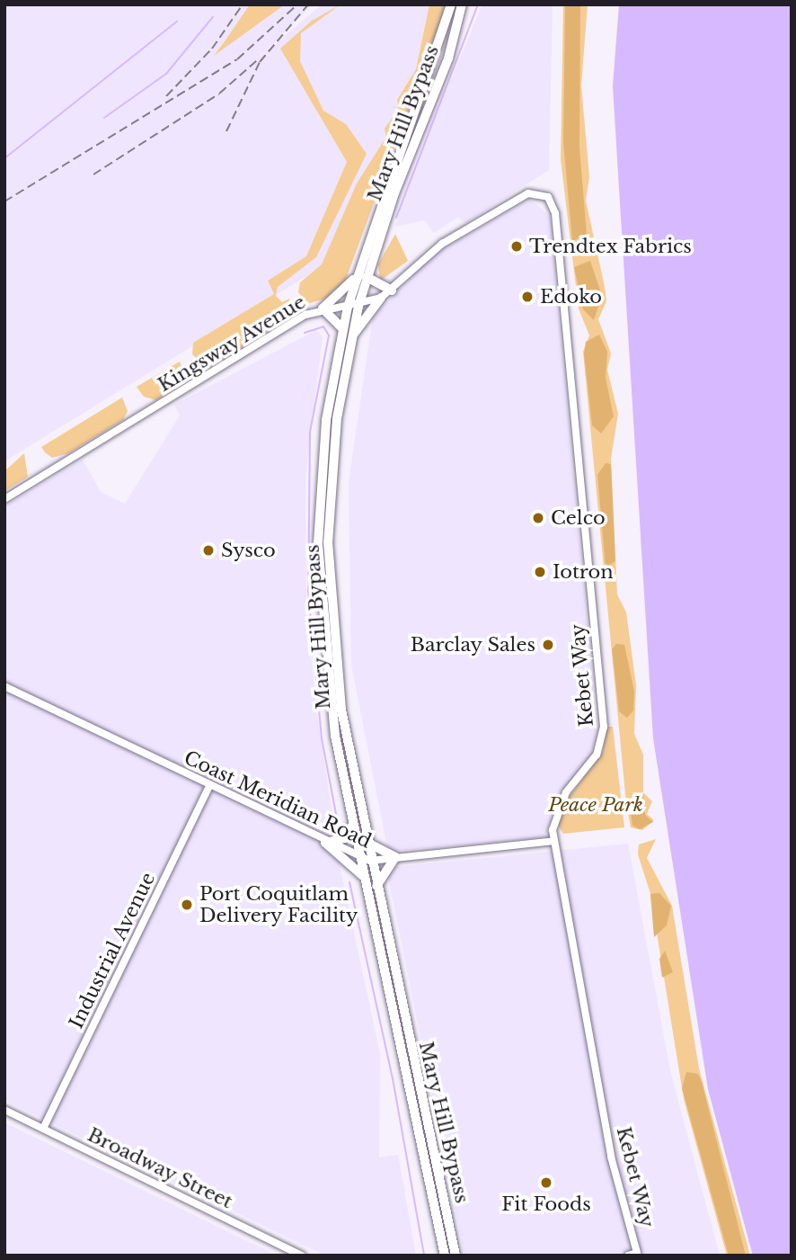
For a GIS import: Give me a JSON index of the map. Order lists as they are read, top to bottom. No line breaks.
{"streets":{"highway":["Mary Hill Bypass"],"street":["Kingsway Avenue","Kebet Way","Coast Meridian Road","Industrial Avenue","Broadway Street"]},"crossings":[["Mary Hill Bypass","Kingsway Avenue"],["Mary Hill Bypass","Coast Meridian Road"],["Kingsway Avenue","Kebet Way"],["Kebet Way","Coast Meridian Road"],["Coast Meridian Road","Industrial Avenue"],["Industrial Avenue","Broadway Street"]],"parks":["Peace Park"],"places":["Trendtex Fabrics","Edoko","Celco","Sysco","Iotron","Barclay Sales","Port Coquitlam Delivery Facility","Fit Foods"]}
